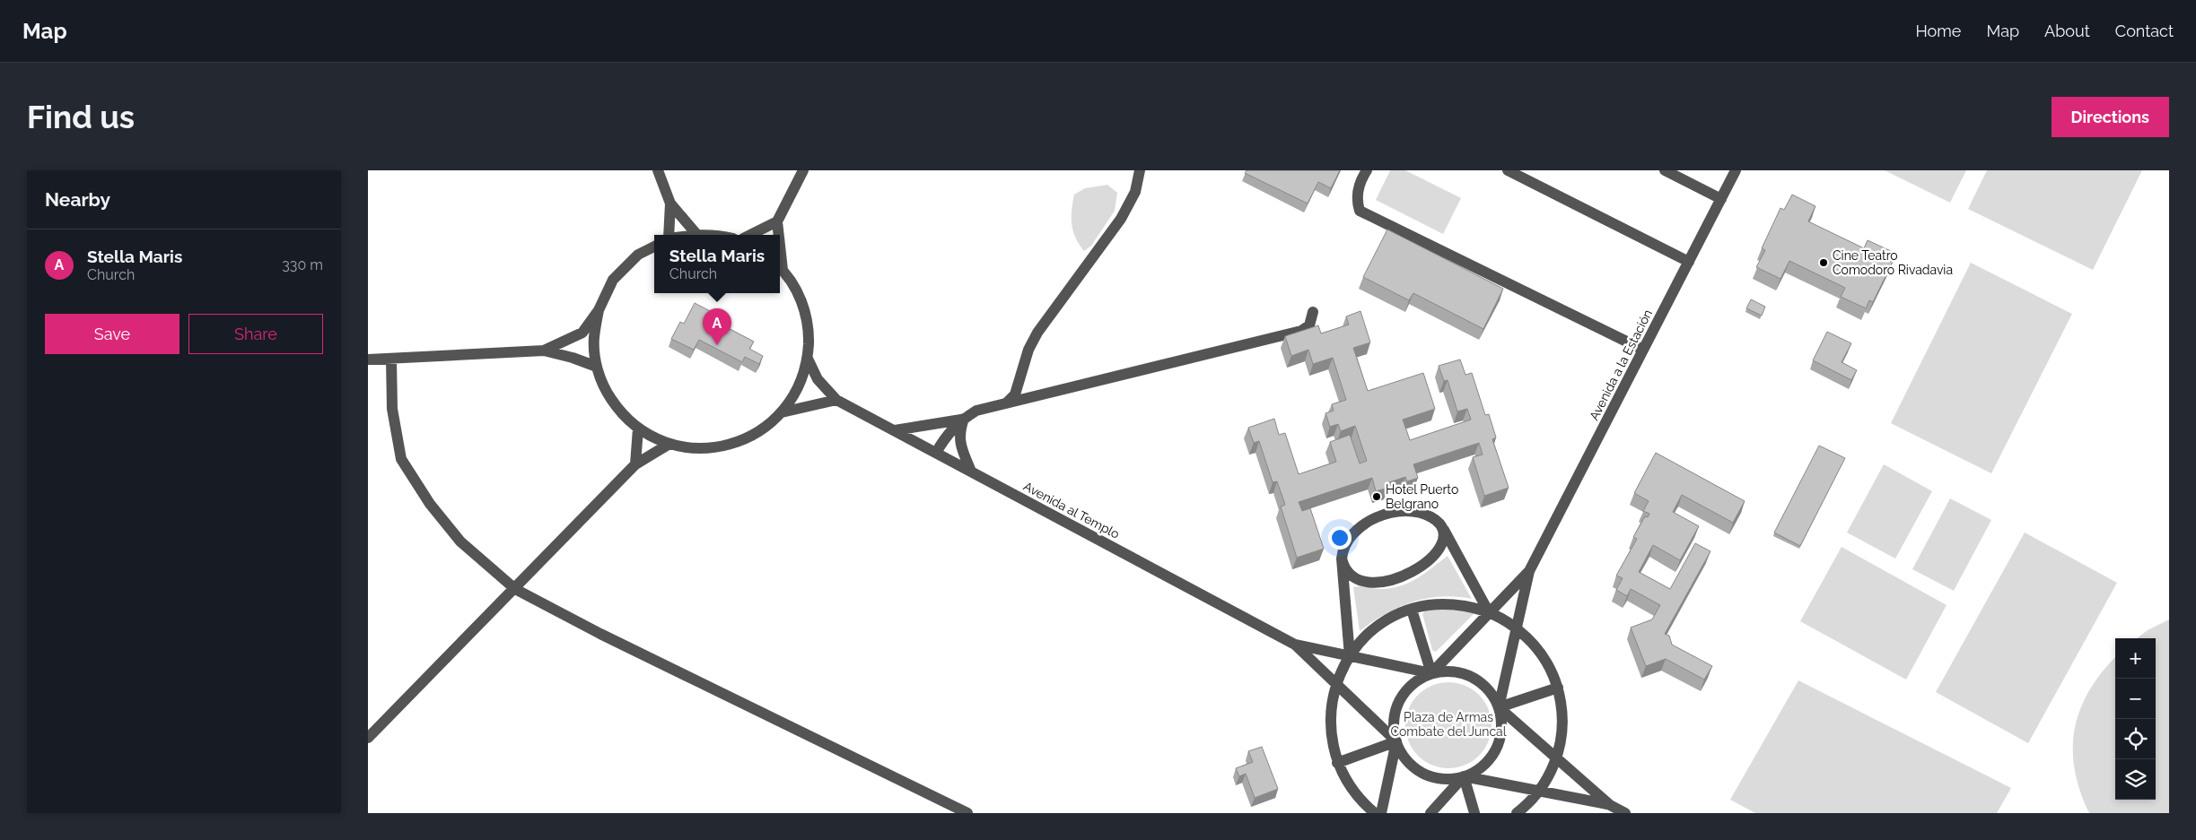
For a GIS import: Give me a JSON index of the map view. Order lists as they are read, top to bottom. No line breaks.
{"streets":{"street":["Avenida a la Estación","Avenida al Templo"]},"parks":["Plaza de Armas Combate del Juncal"],"places":["Cine Teatro Comodoro Rivadavia","Hotel Puerto Belgrano"],"page":{"header":"Map","nav":["Home","Map","About","Contact"],"buttons":["Directions",["Save","Share"]],"title":"Find us","heading":"Nearby","list":[{"mark":"A","name":"Stella Maris","note":"Church","value":"330 m"}],"popup":["Stella Maris","Church"],"pins":"A","map_buttons":["+","−"]}}
